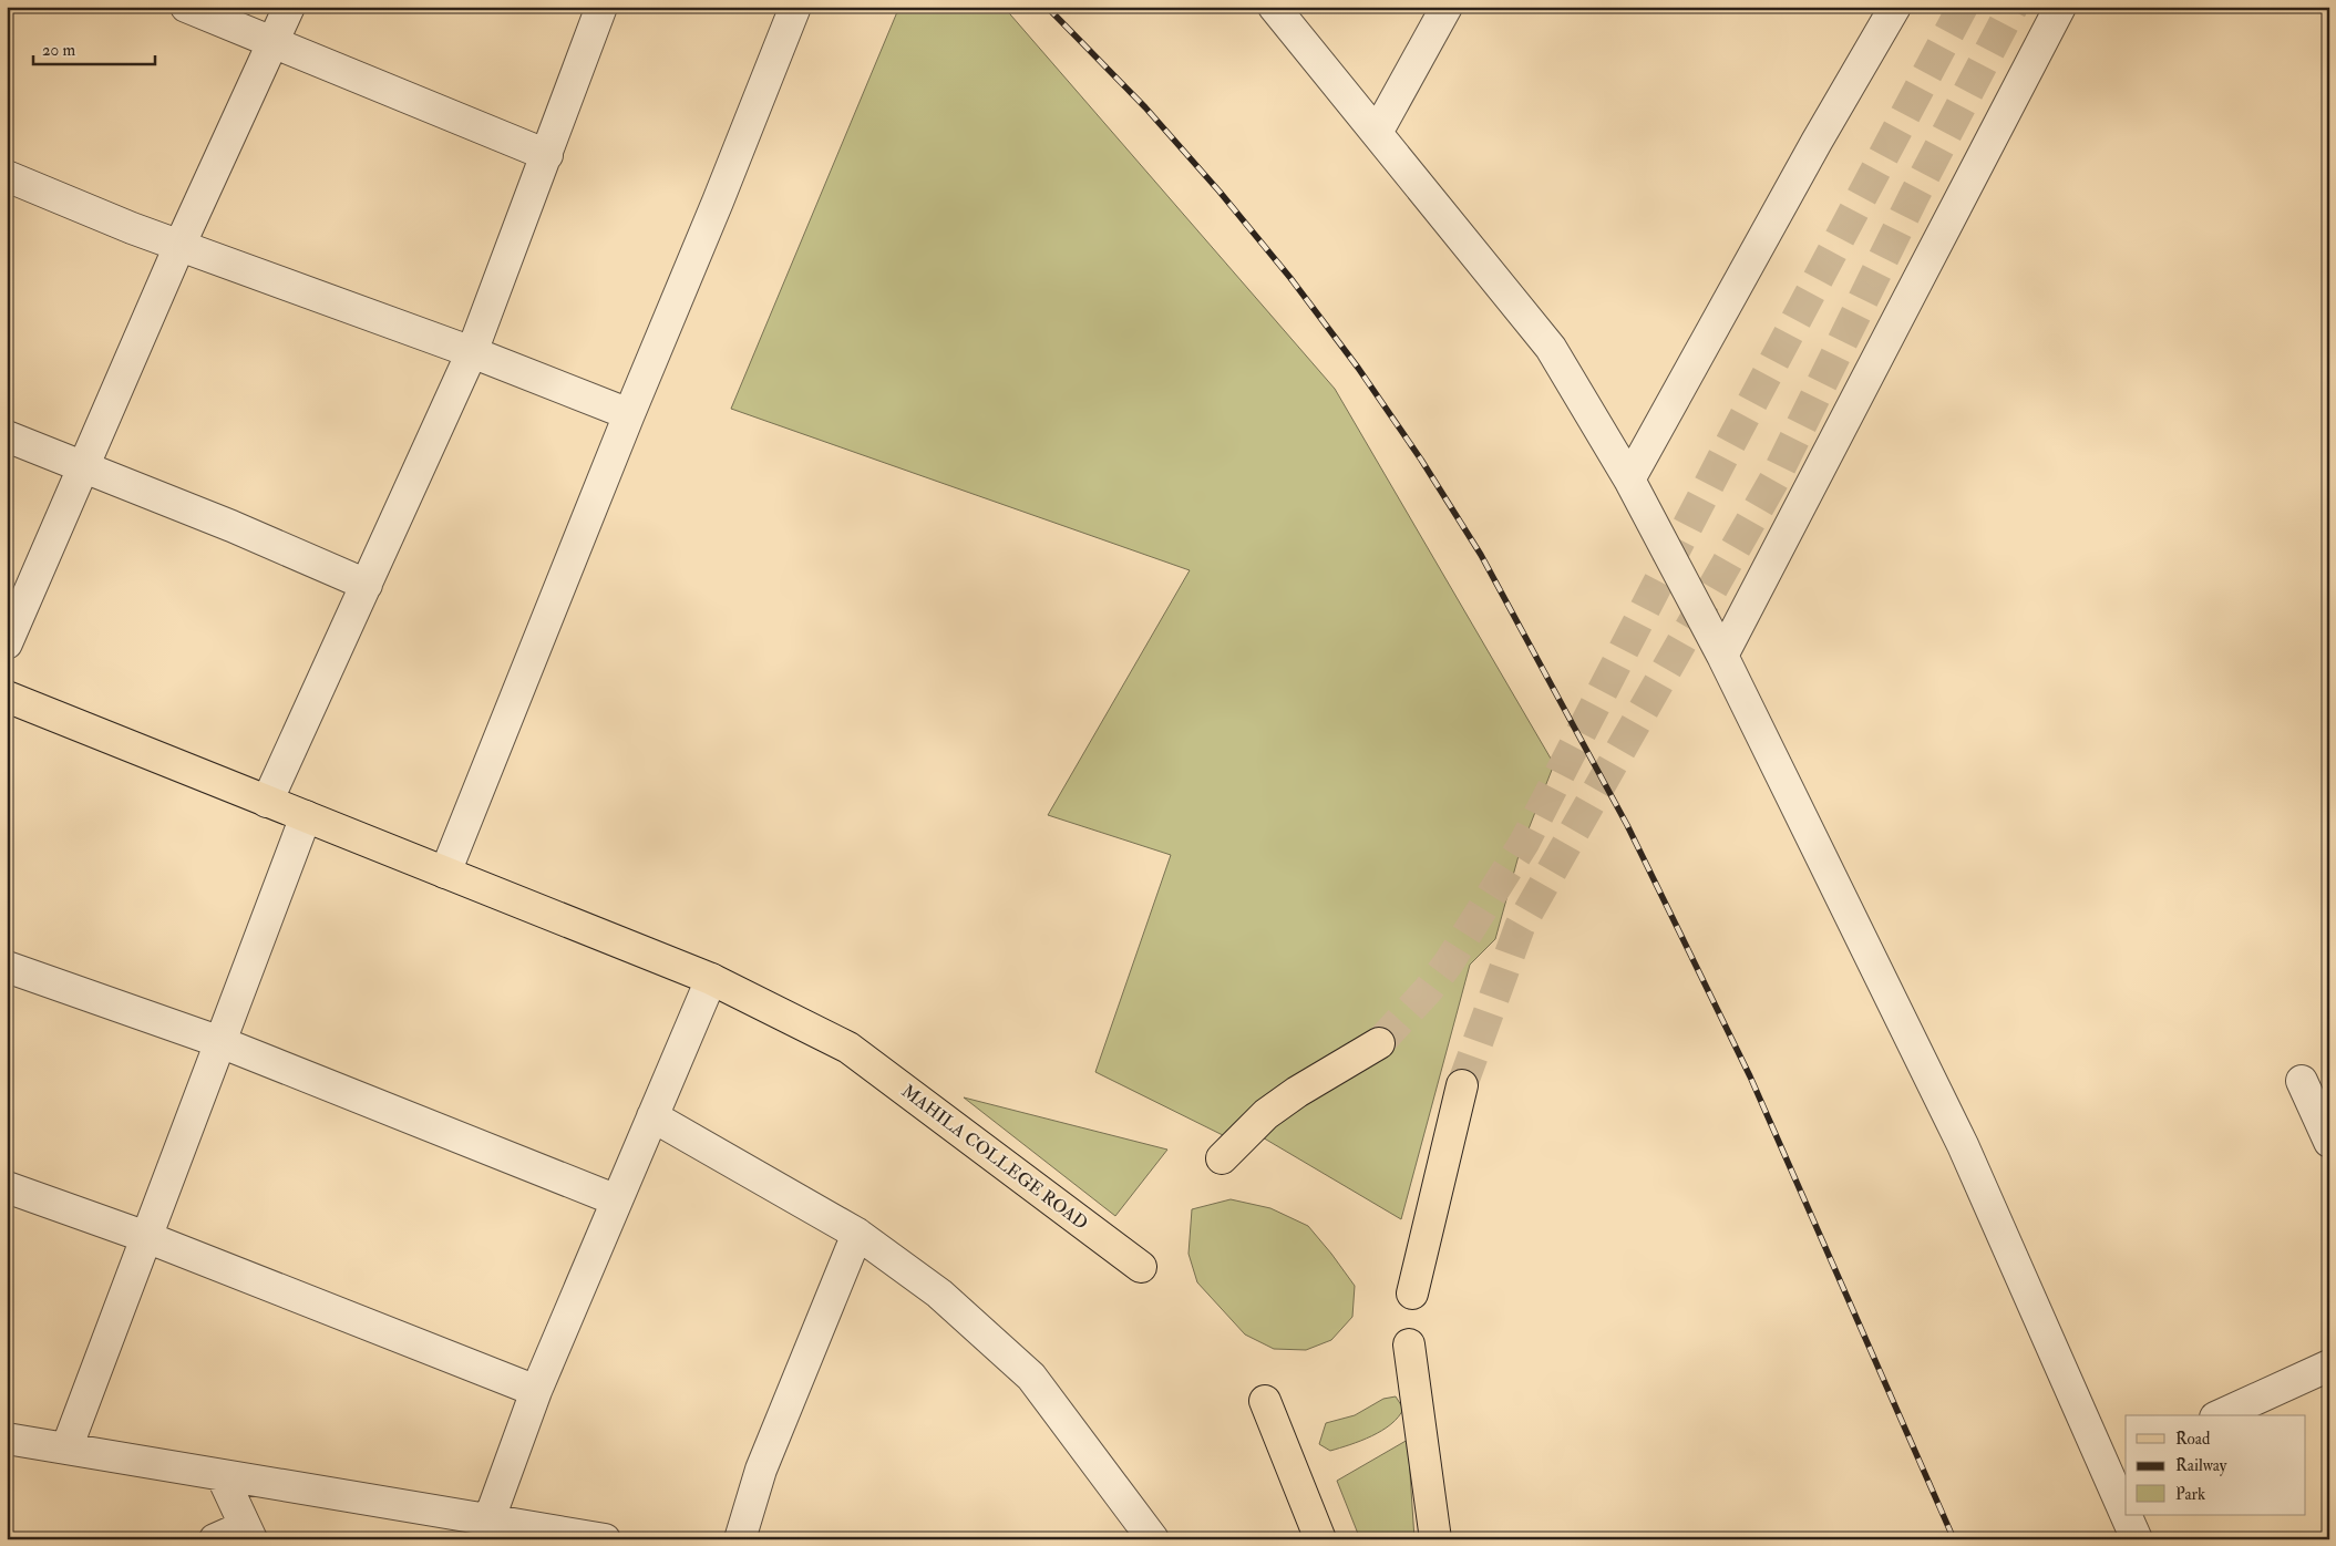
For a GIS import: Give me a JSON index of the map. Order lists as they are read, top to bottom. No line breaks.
{"streets":{"main road":["MAHILA COLLEGE ROAD"]},"legend":["Road","Railway","Park"],"scale_bar":"20 m"}
